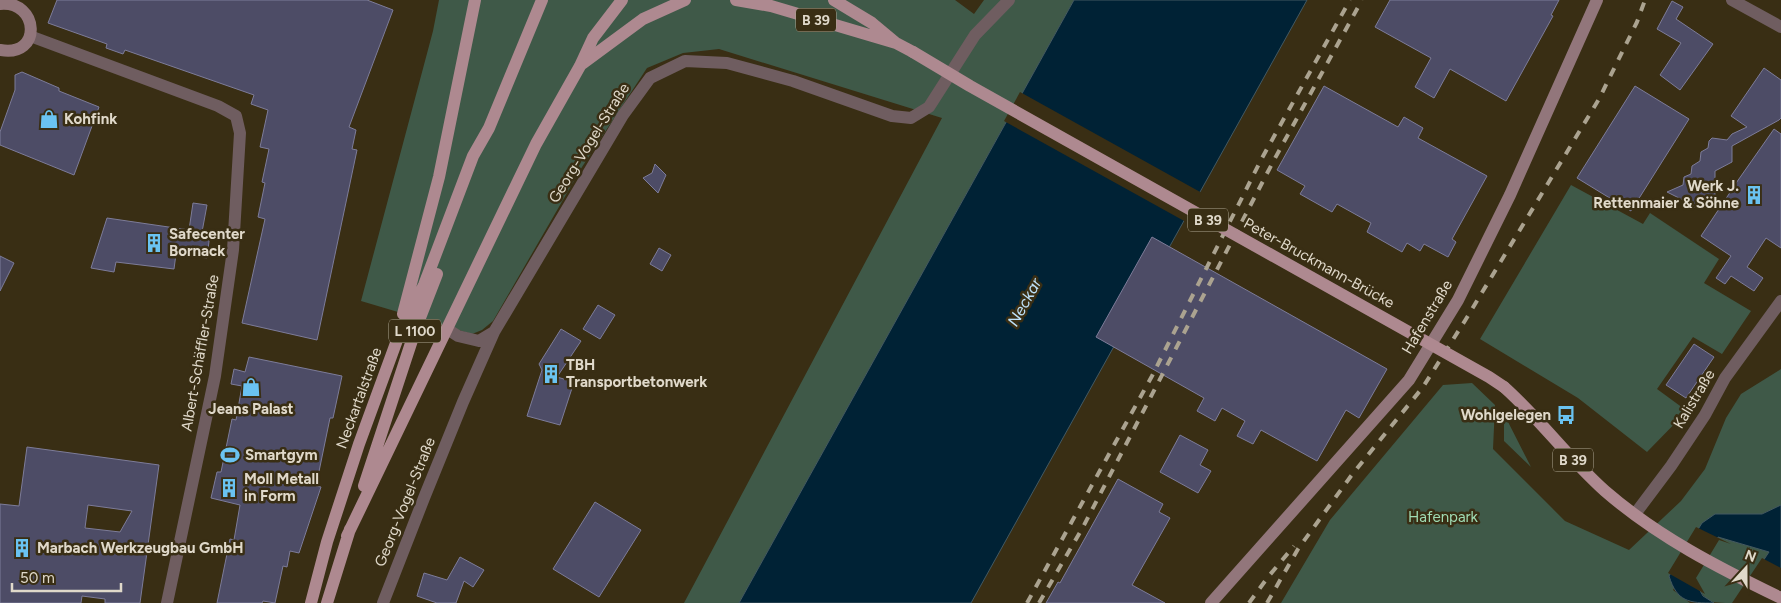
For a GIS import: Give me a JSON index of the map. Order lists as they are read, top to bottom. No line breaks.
{"streets":{"main road":["B 39","Peter-Bruckmann-Brücke","Hafenstraße","L 1100","Neckartalstraße"],"street":["Georg-Vogel-Straße","Albert-Schäffler-Straße","Kalistraße"]},"crossings":[["B 39","Peter-Bruckmann-Brücke"],["B 39","Kalistraße"],["Peter-Bruckmann-Brücke","Kalistraße"]],"water":["Neckar"],"parks":["Hafenpark"],"places":{"shop":["Kohfink","Jeans Palast"],"building":["Werk J. Rettenmaier & Söhne","Safecenter Bornack","TBH Transportbetonwerk","Moll Metall in Form","Marbach Werkzeugbau GmbH"],"bus stop":["Wohlgelegen"],"sports":["Smartgym"]},"scale_bar":"50 m","north":"top"}
